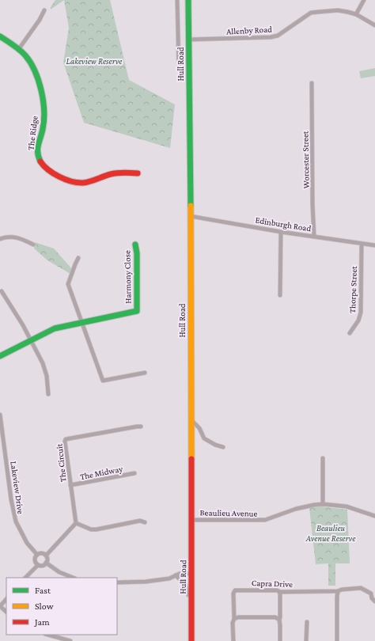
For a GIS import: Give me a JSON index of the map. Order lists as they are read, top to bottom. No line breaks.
{"streets":{"main road":["Hull Road","The Ridge","Harmony Close"],"street":["Allenby Road","Worcester Street","Edinburgh Road","Thorpe Street","The Circuit","The Midway","Lakeview Drive","Beaulieu Avenue","Capra Drive"]},"crossings":[["Allenby Road","Hull Road"],["Hull Road","Edinburgh Road"],["Hull Road","Beaulieu Avenue"],["Worcester Street","Edinburgh Road"],["Edinburgh Road","Thorpe Street"],["The Circuit","The Midway"]],"parks":["Lakeview Reserve","Beaulieu Avenue Reserve"],"legend":["Fast","Slow","Jam"]}
